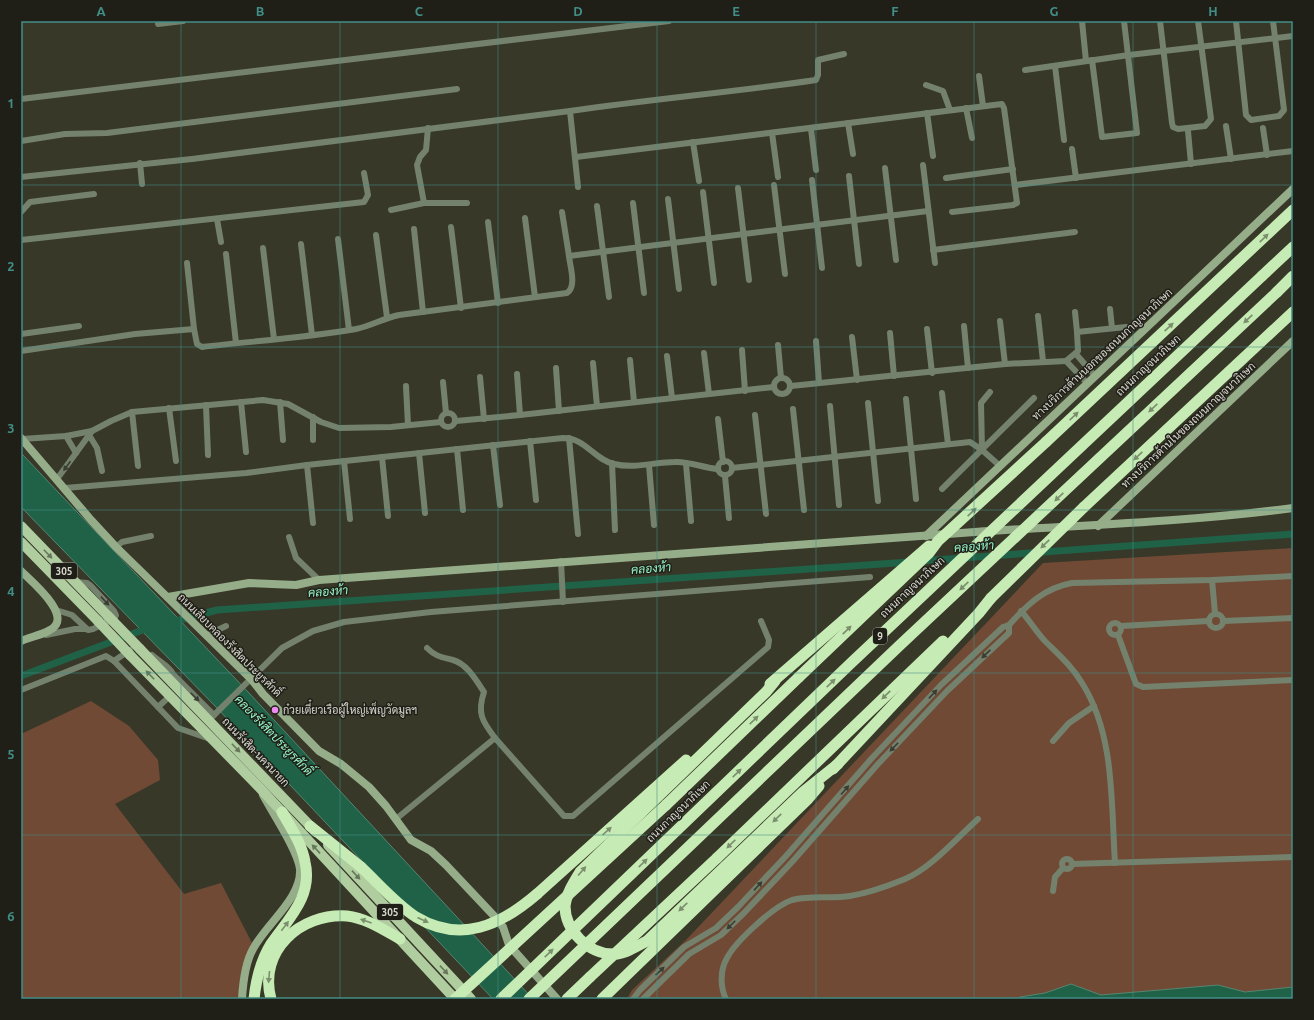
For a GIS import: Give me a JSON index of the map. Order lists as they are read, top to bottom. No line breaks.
{"streets":{"highway":["ถนนกาญจนาภิเษก","9"],"main road":["305","ถนนรังสิต-นครนายก"],"street":["ทางบริการด้านนอกของถนนกาญจนาภิเษก","ทางบริการด้านในของถนนกาญจนาภิเษก","ถนนเลียบคลองรังสิตประยูรศักดิ์"]},"water":["คลองห้า","คลองรังสิตประยูรศักดิ์"],"places":["ก๋วยเตี๋ยวเรือผู้ใหญ่เพ็ญวัดมูลฯ"],"grid":{"columns":["A","B","C","D","E","F","G","H"],"rows":["1","2","3","4","5","6"]}}
